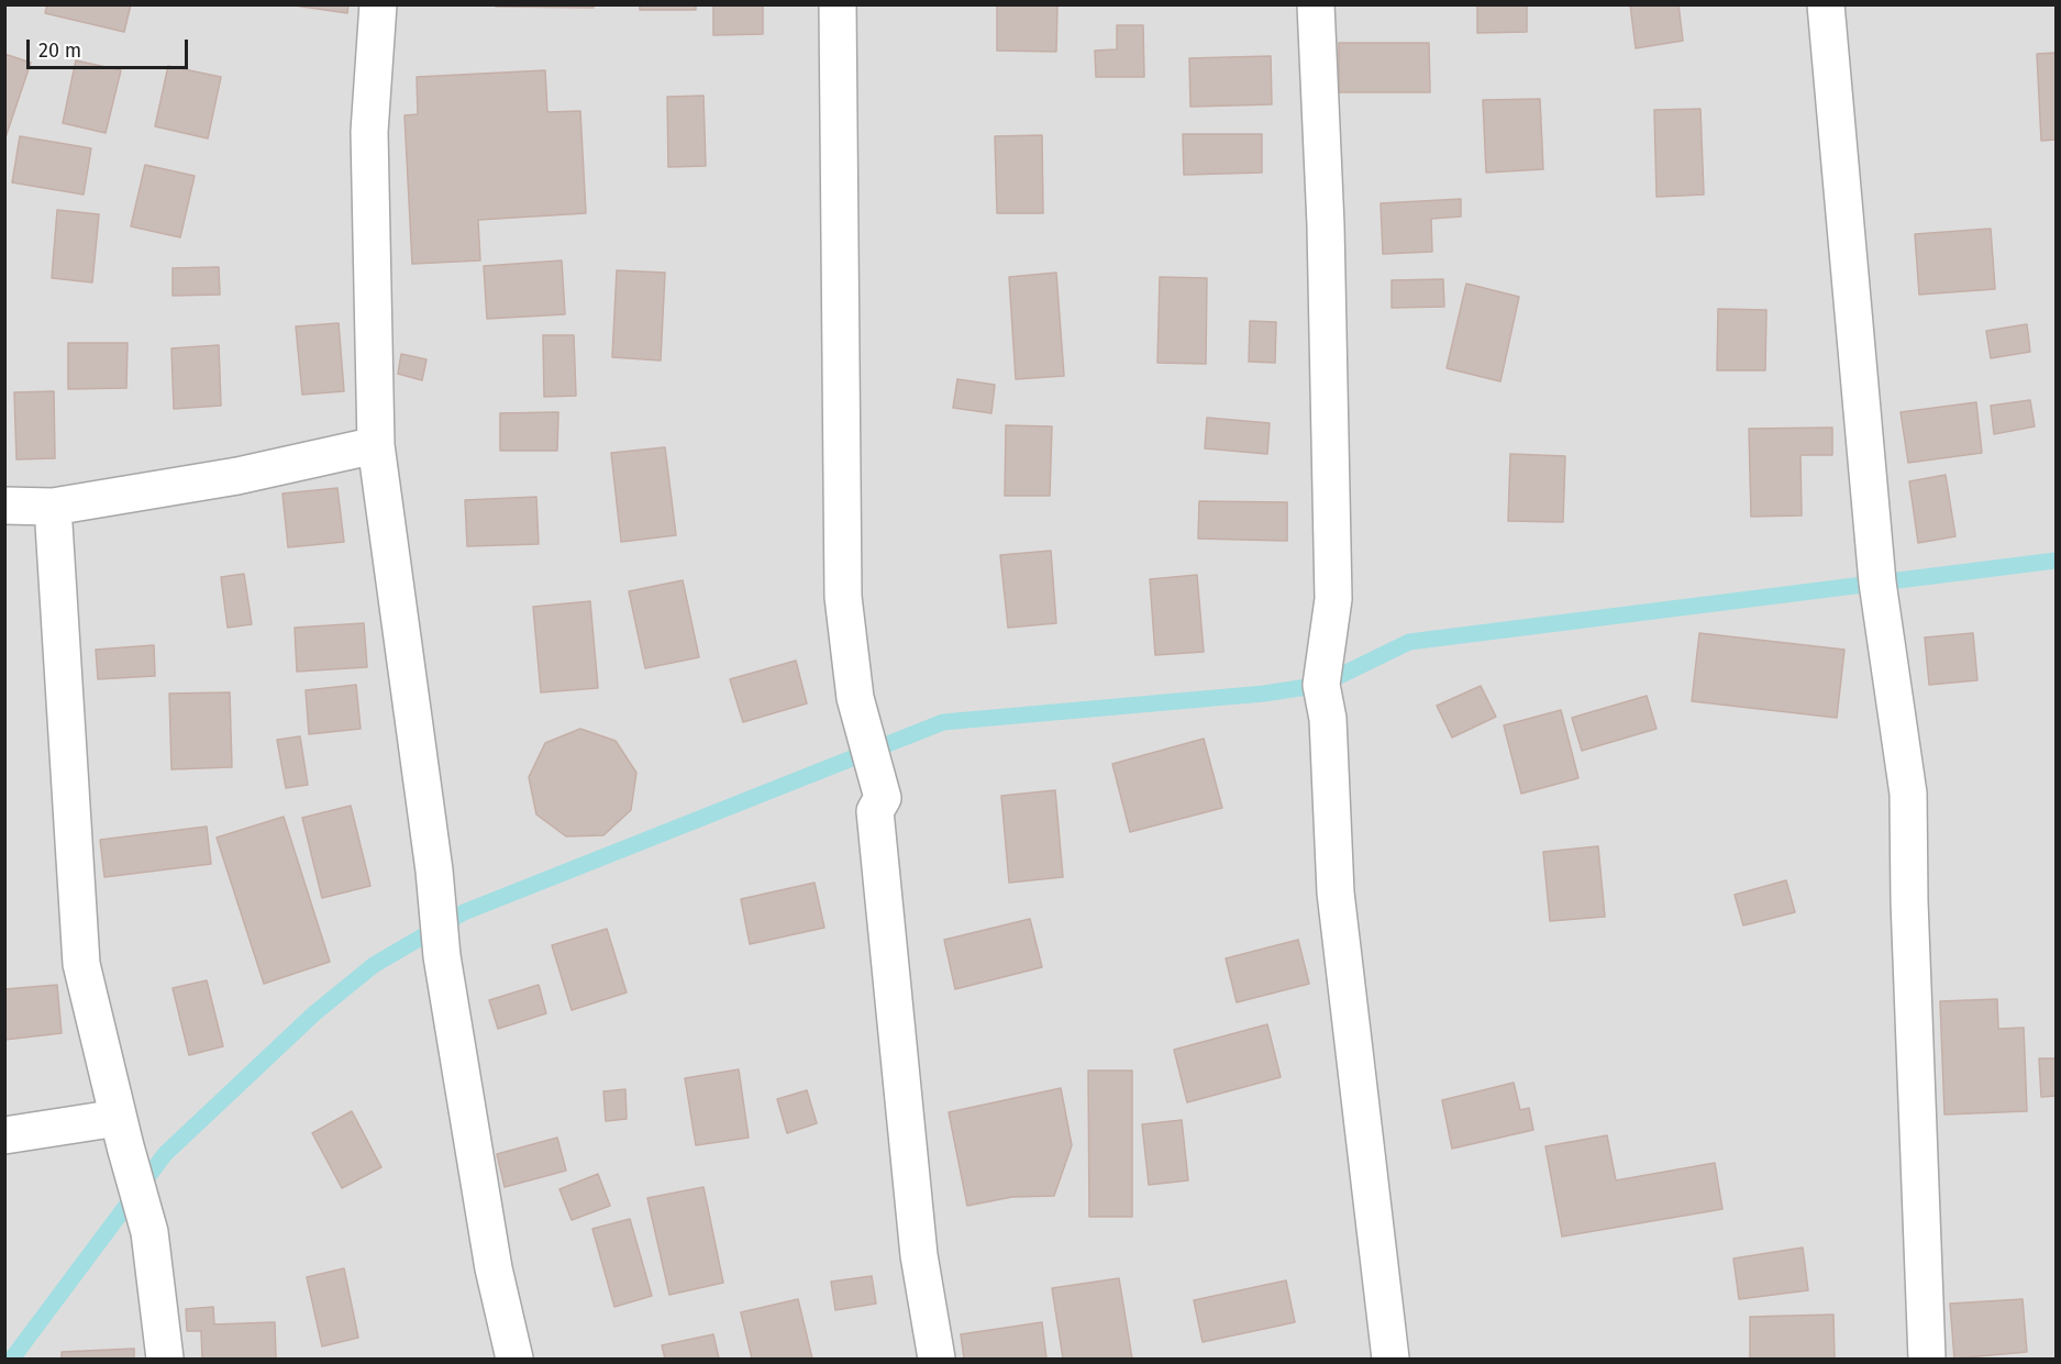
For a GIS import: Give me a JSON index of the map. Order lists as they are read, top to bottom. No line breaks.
{"scale_bar":"20 m"}
